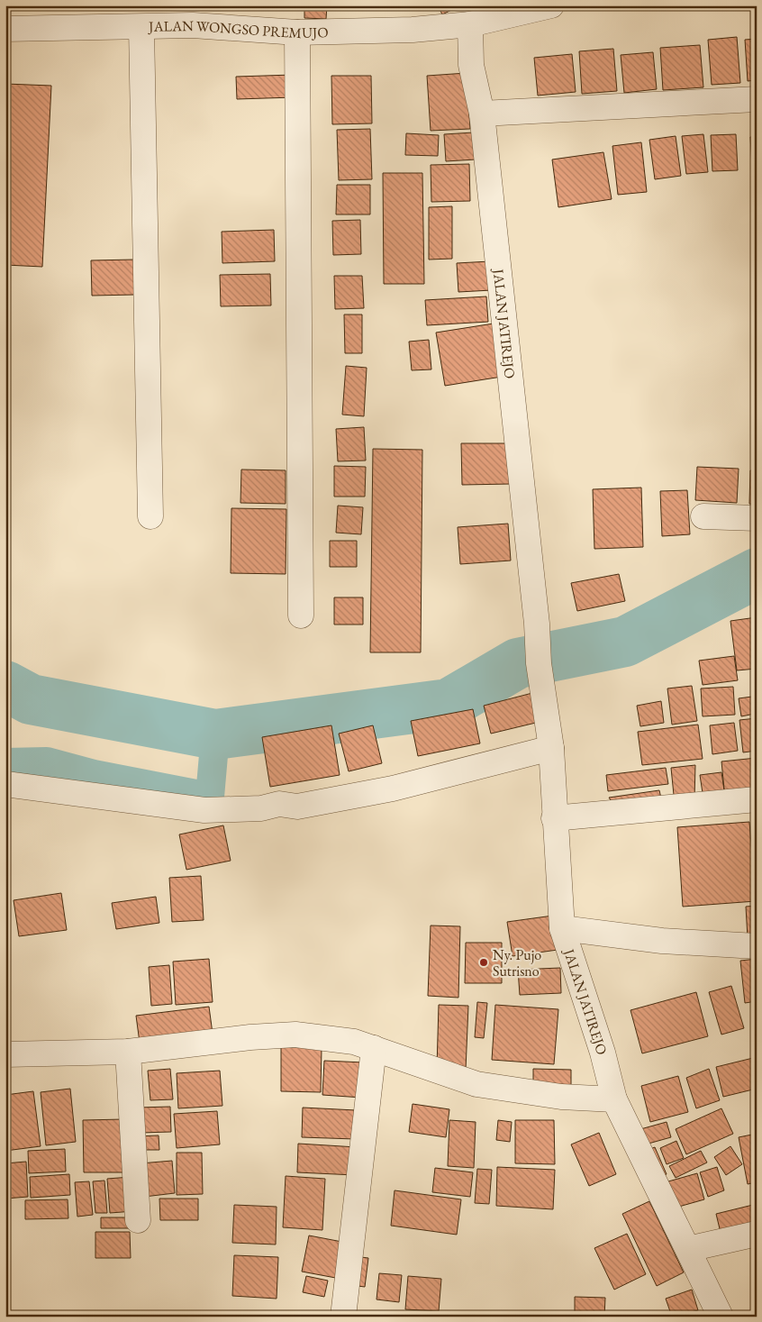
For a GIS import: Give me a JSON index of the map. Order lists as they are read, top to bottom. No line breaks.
{"streets":{"street":["JALAN WONGSO PREMUJO","JALAN JATIREJO"]},"crossings":[["JALAN WONGSO PREMUJO","JALAN JATIREJO"]],"places":["Ny. Pujo Sutrisno"]}
